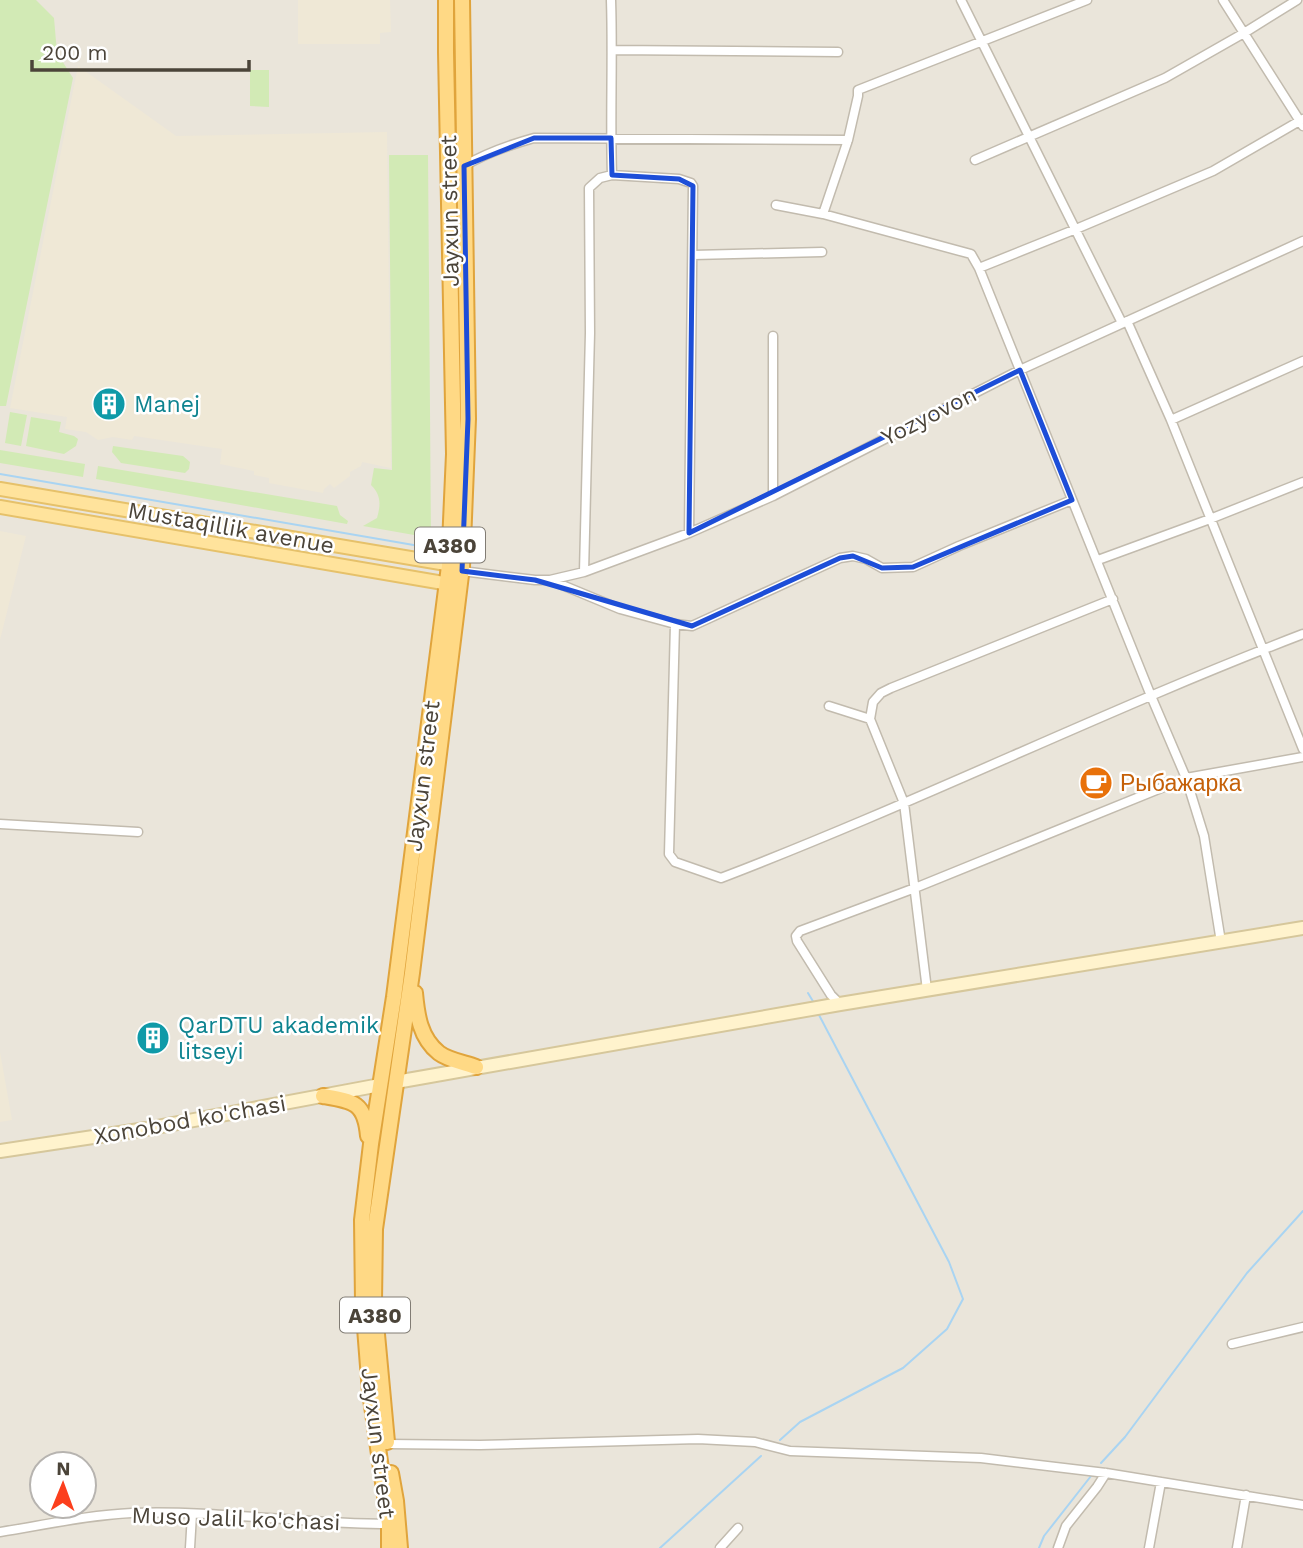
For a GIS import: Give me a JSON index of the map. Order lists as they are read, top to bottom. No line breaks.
{"streets":{"highway":["Jayxun street","A380"],"main road":["Mustaqillik avenue","Xonobod ko'chasi"],"street":["Yozyovon","Muso Jalil ko'chasi"]},"crossings":[["Jayxun street","Mustaqillik avenue"],["Jayxun street","Xonobod ko'chasi"],["Jayxun street","Muso Jalil ko'chasi"]],"places":{"building":["Manej","QarDTU akademik litseyi"],"cafe":["Рыбажарка"]},"scale_bar":"200 m","north":"top"}
